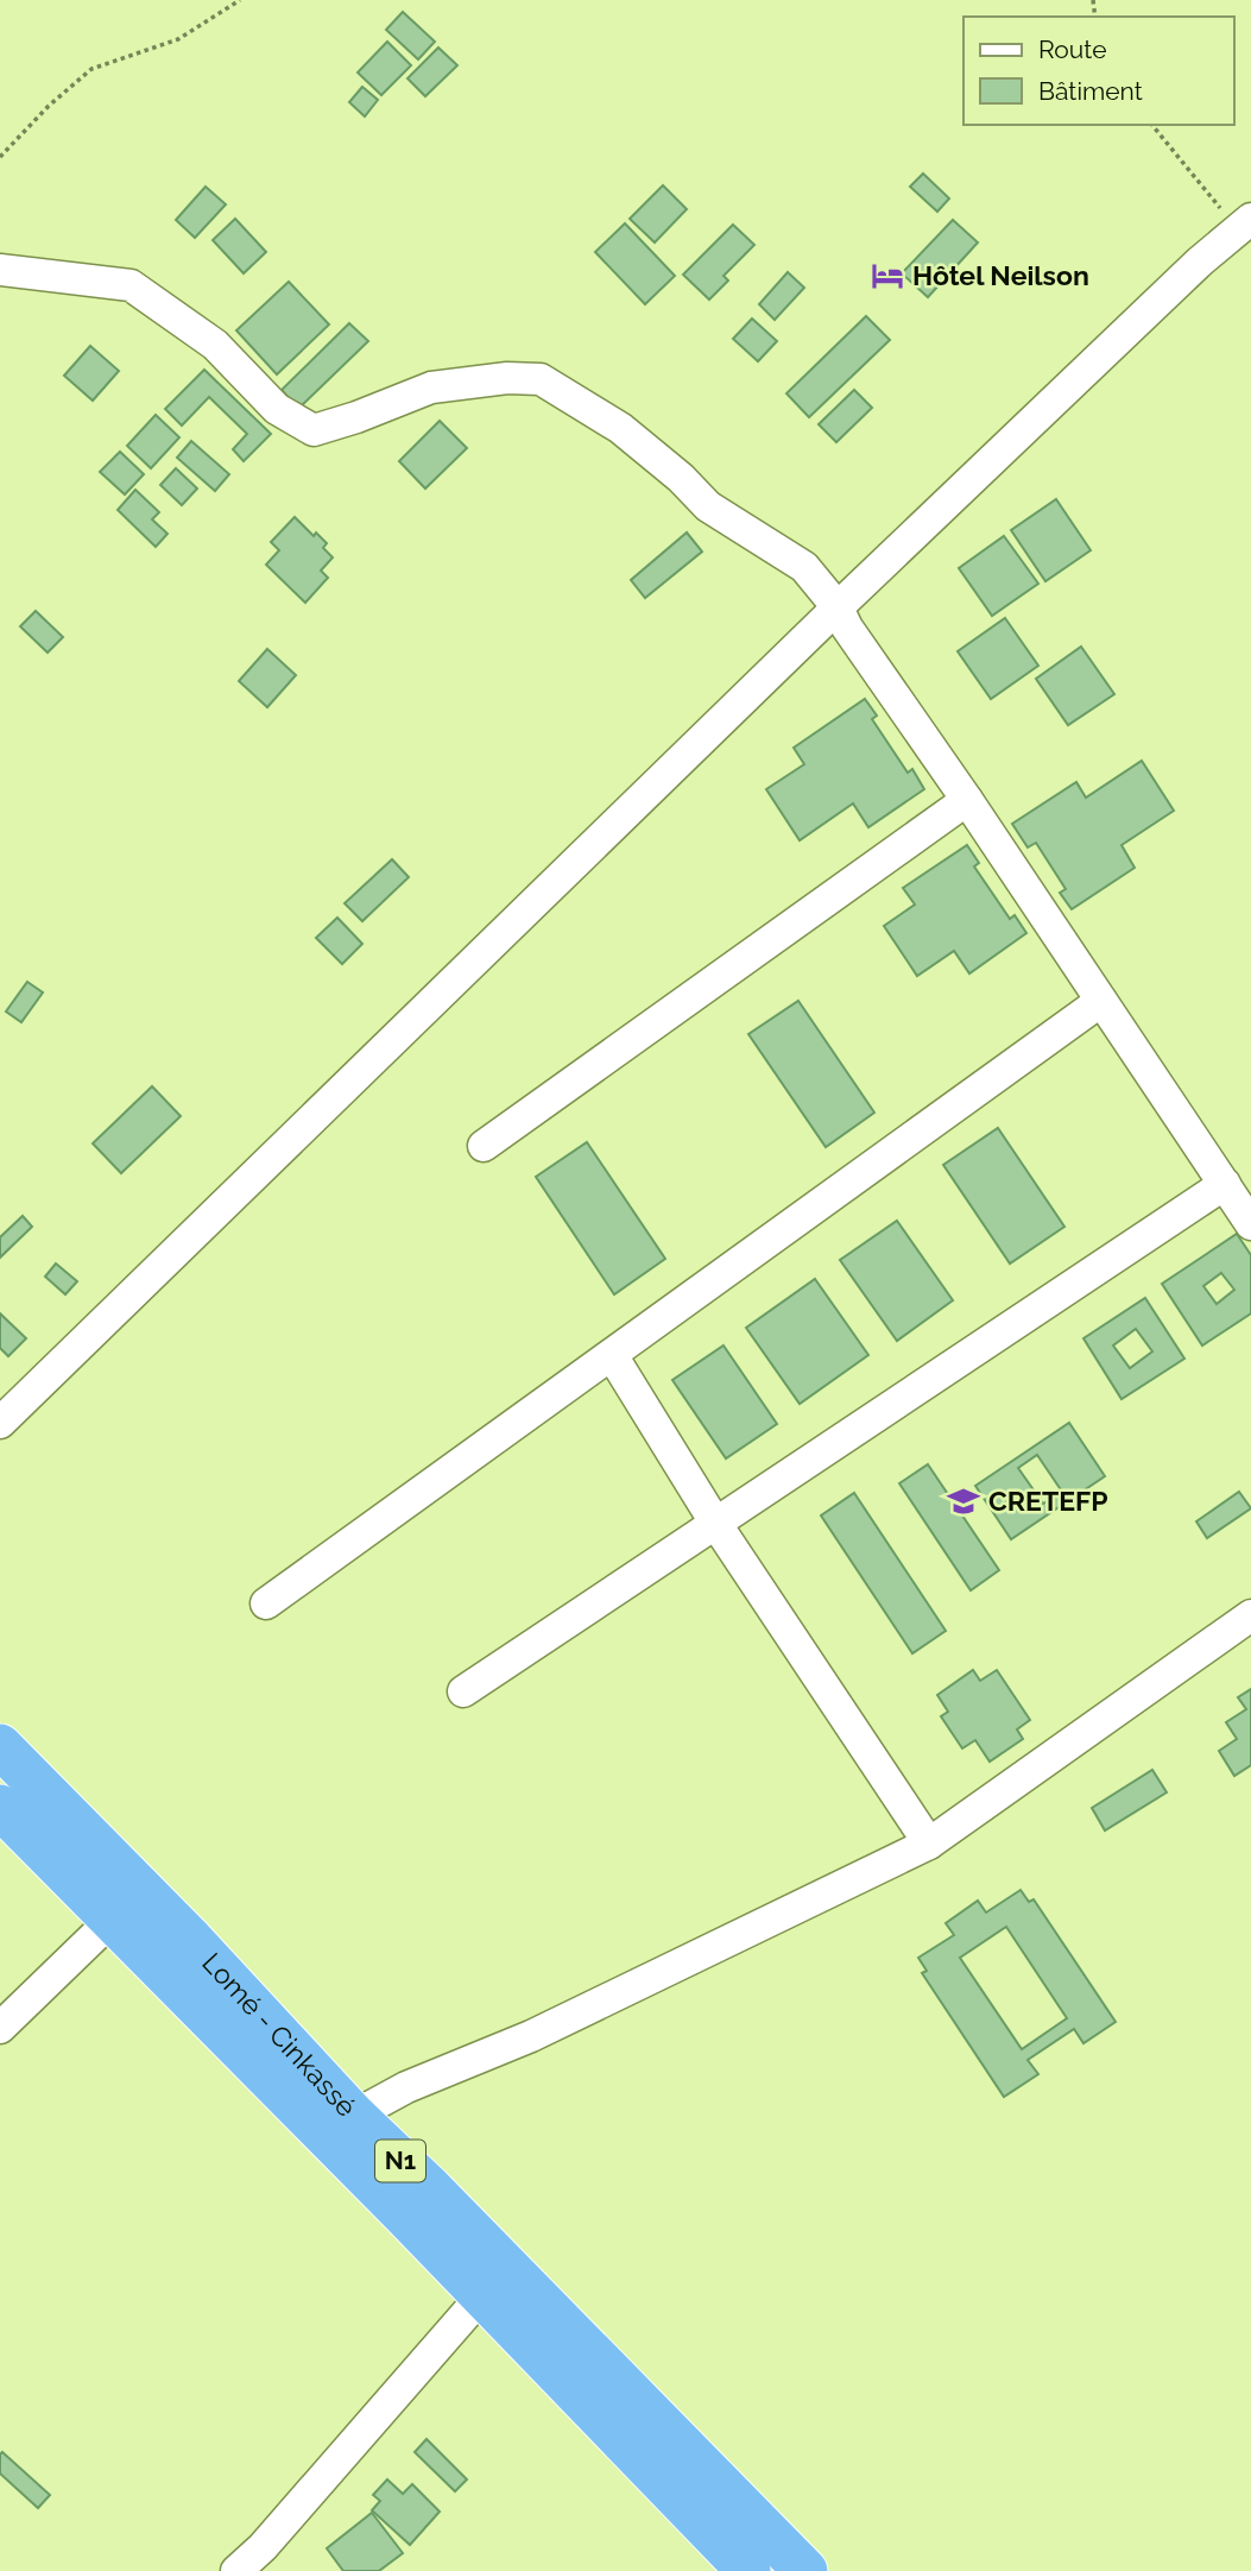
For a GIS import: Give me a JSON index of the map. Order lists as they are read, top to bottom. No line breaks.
{"streets":{"highway":["Lomé - Cinkassé","N1"]},"places":{"hotel":["Hôtel Neilson"],"school or university":["CRETEFP"]},"legend":["Route","Bâtiment"]}
